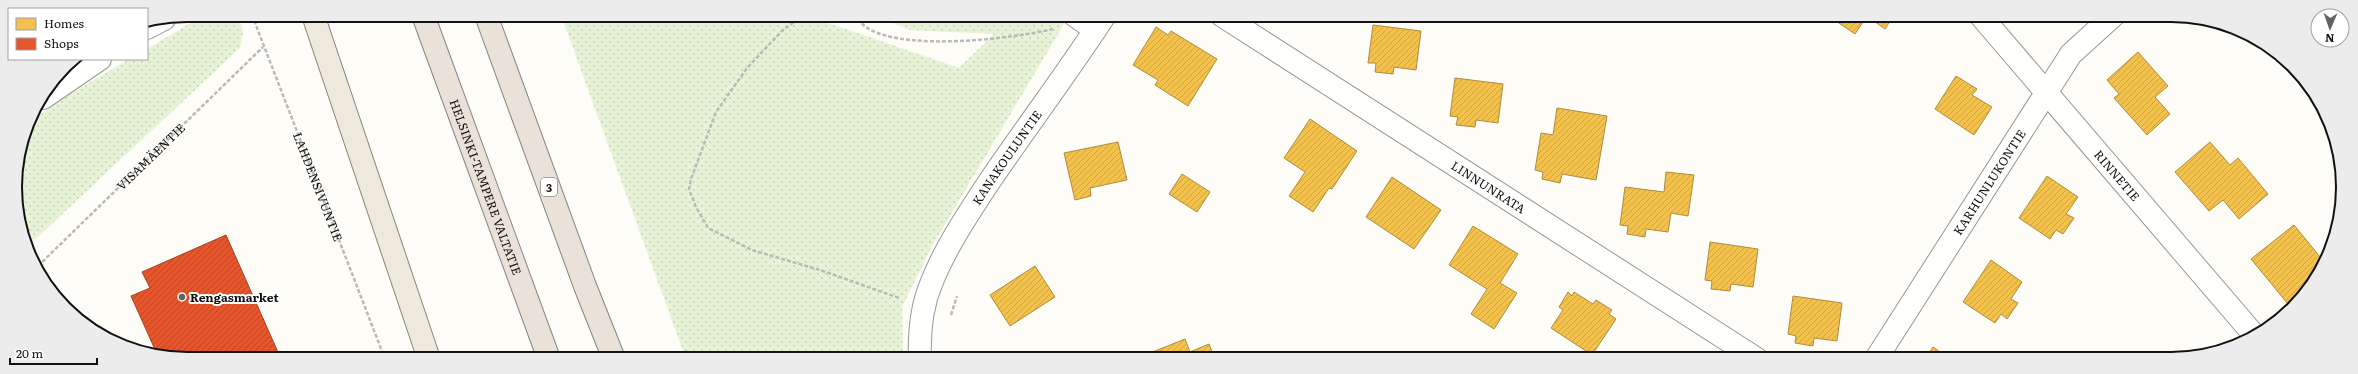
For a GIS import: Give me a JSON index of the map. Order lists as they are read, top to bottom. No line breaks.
{"streets":{"highway":["HELSINKI-TAMPERE VALTATIE","3"],"street":["KANAKOULUNTIE","RINNETIE","KARHUNLUKONTIE","LINNUNRATA"],"path":["VISAMÄENTIE","LAHDENSIVUNTIE"]},"crossings":[["VISAMÄENTIE","LAHDENSIVUNTIE"],["RINNETIE","KARHUNLUKONTIE"]],"places":["Rengasmarket"],"legend":["Homes","Shops"],"scale_bar":"20 m","north":"bottom"}
